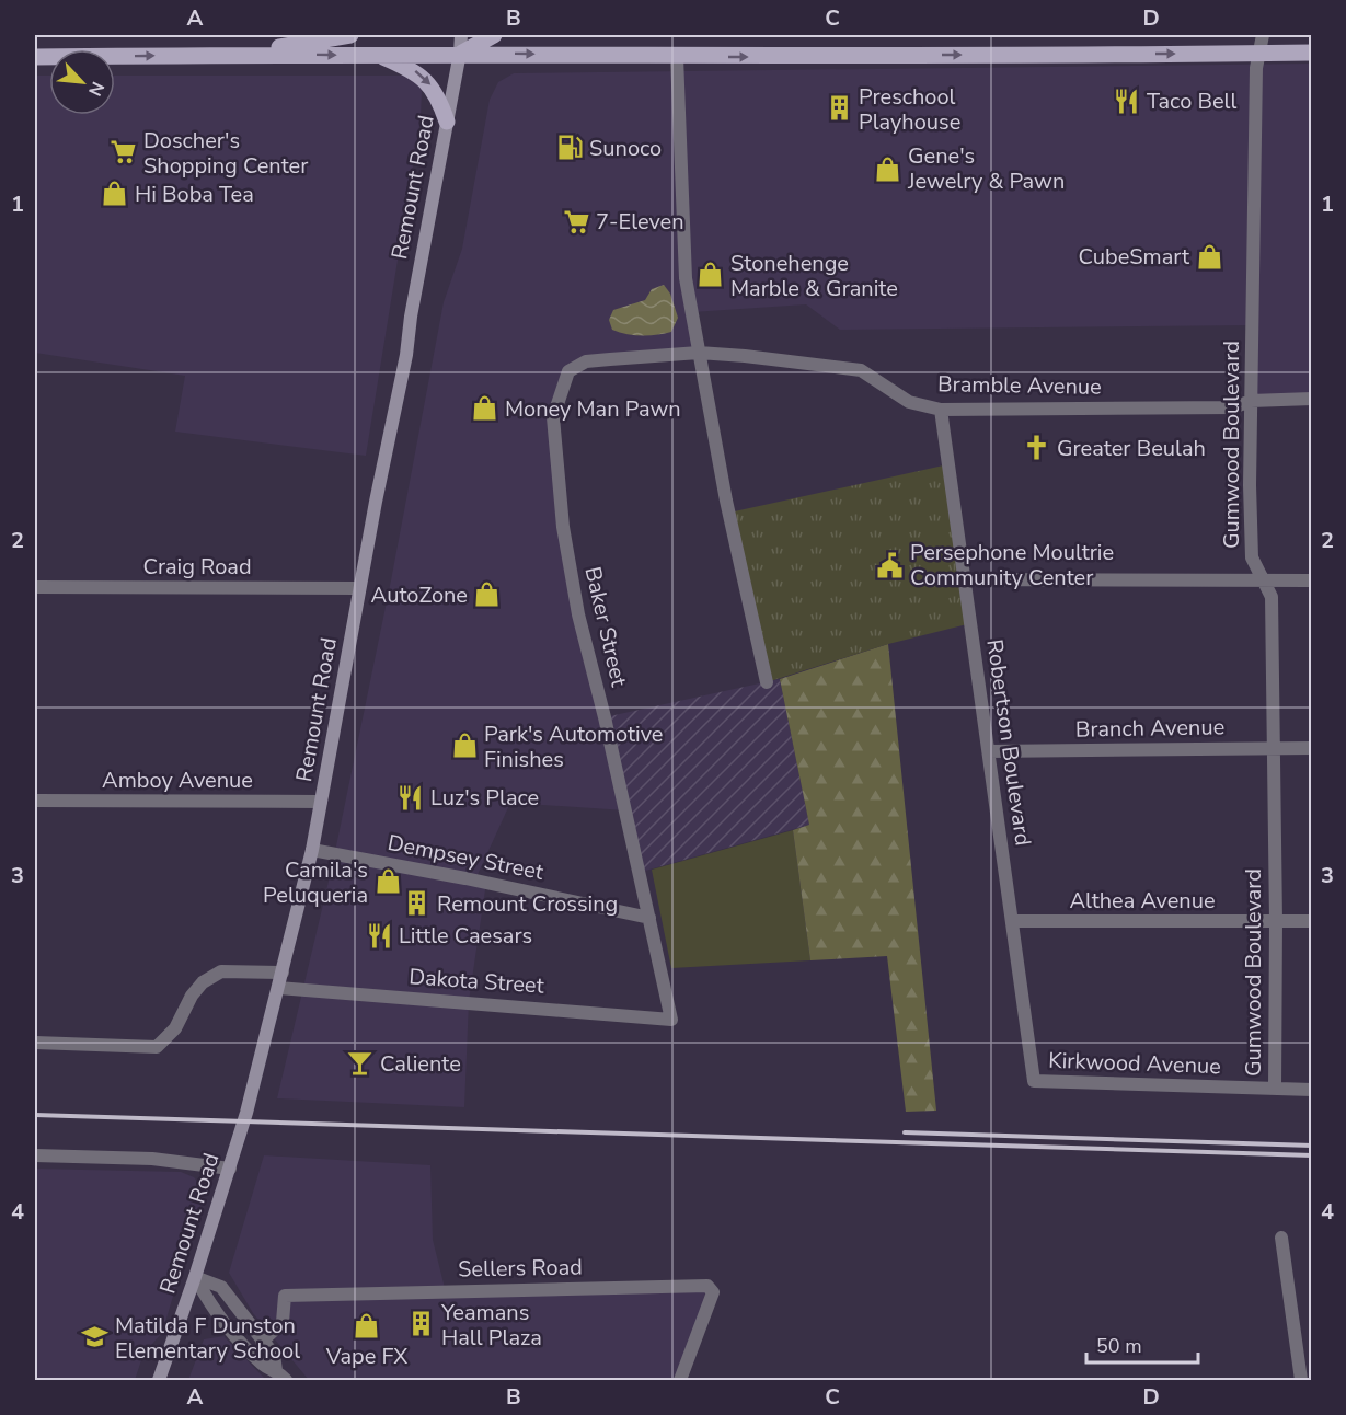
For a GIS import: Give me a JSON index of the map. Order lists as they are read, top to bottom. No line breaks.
{"streets":{"main road":["Remount Road"],"street":["Bramble Avenue","Gumwood Boulevard","Craig Road","Baker Street","Branch Avenue","Robertson Boulevard","Amboy Avenue","Dempsey Street","Althea Avenue","Dakota Street","Kirkwood Avenue","Sellers Road"]},"crossings":[["Remount Road","Craig Road"],["Remount Road","Amboy Avenue"],["Remount Road","Dempsey Street"],["Remount Road","Dakota Street"],["Bramble Avenue","Gumwood Boulevard"],["Bramble Avenue","Baker Street"],["Bramble Avenue","Robertson Boulevard"],["Gumwood Boulevard","Branch Avenue"],["Gumwood Boulevard","Althea Avenue"],["Gumwood Boulevard","Kirkwood Avenue"],["Baker Street","Dempsey Street"],["Baker Street","Dakota Street"],["Branch Avenue","Robertson Boulevard"],["Robertson Boulevard","Althea Avenue"],["Robertson Boulevard","Kirkwood Avenue"]],"places":{"restaurant":["Taco Bell","Luz's Place","Little Caesars"],"building":["Preschool Playhouse","Remount Crossing","Yeamans Hall Plaza"],"fuel station":["Sunoco"],"supermarket":["Doscher's Shopping Center","7-Eleven"],"shop":["Gene's Jewelry & Pawn","Hi Boba Tea","CubeSmart","Stonehenge Marble & Granite","Money Man Pawn","AutoZone","Park's Automotive Finishes","Camila's Peluqueria","Vape FX"],"church":["Greater Beulah"],"public building":["Persephone Moultrie Community Center"],"bar":["Caliente"],"school or university":["Matilda F Dunston Elementary School"]},"scale_bar":"50 m","north":"bottom right","grid":{"columns":["A","B","C","D"],"rows":["1","2","3","4"]}}
